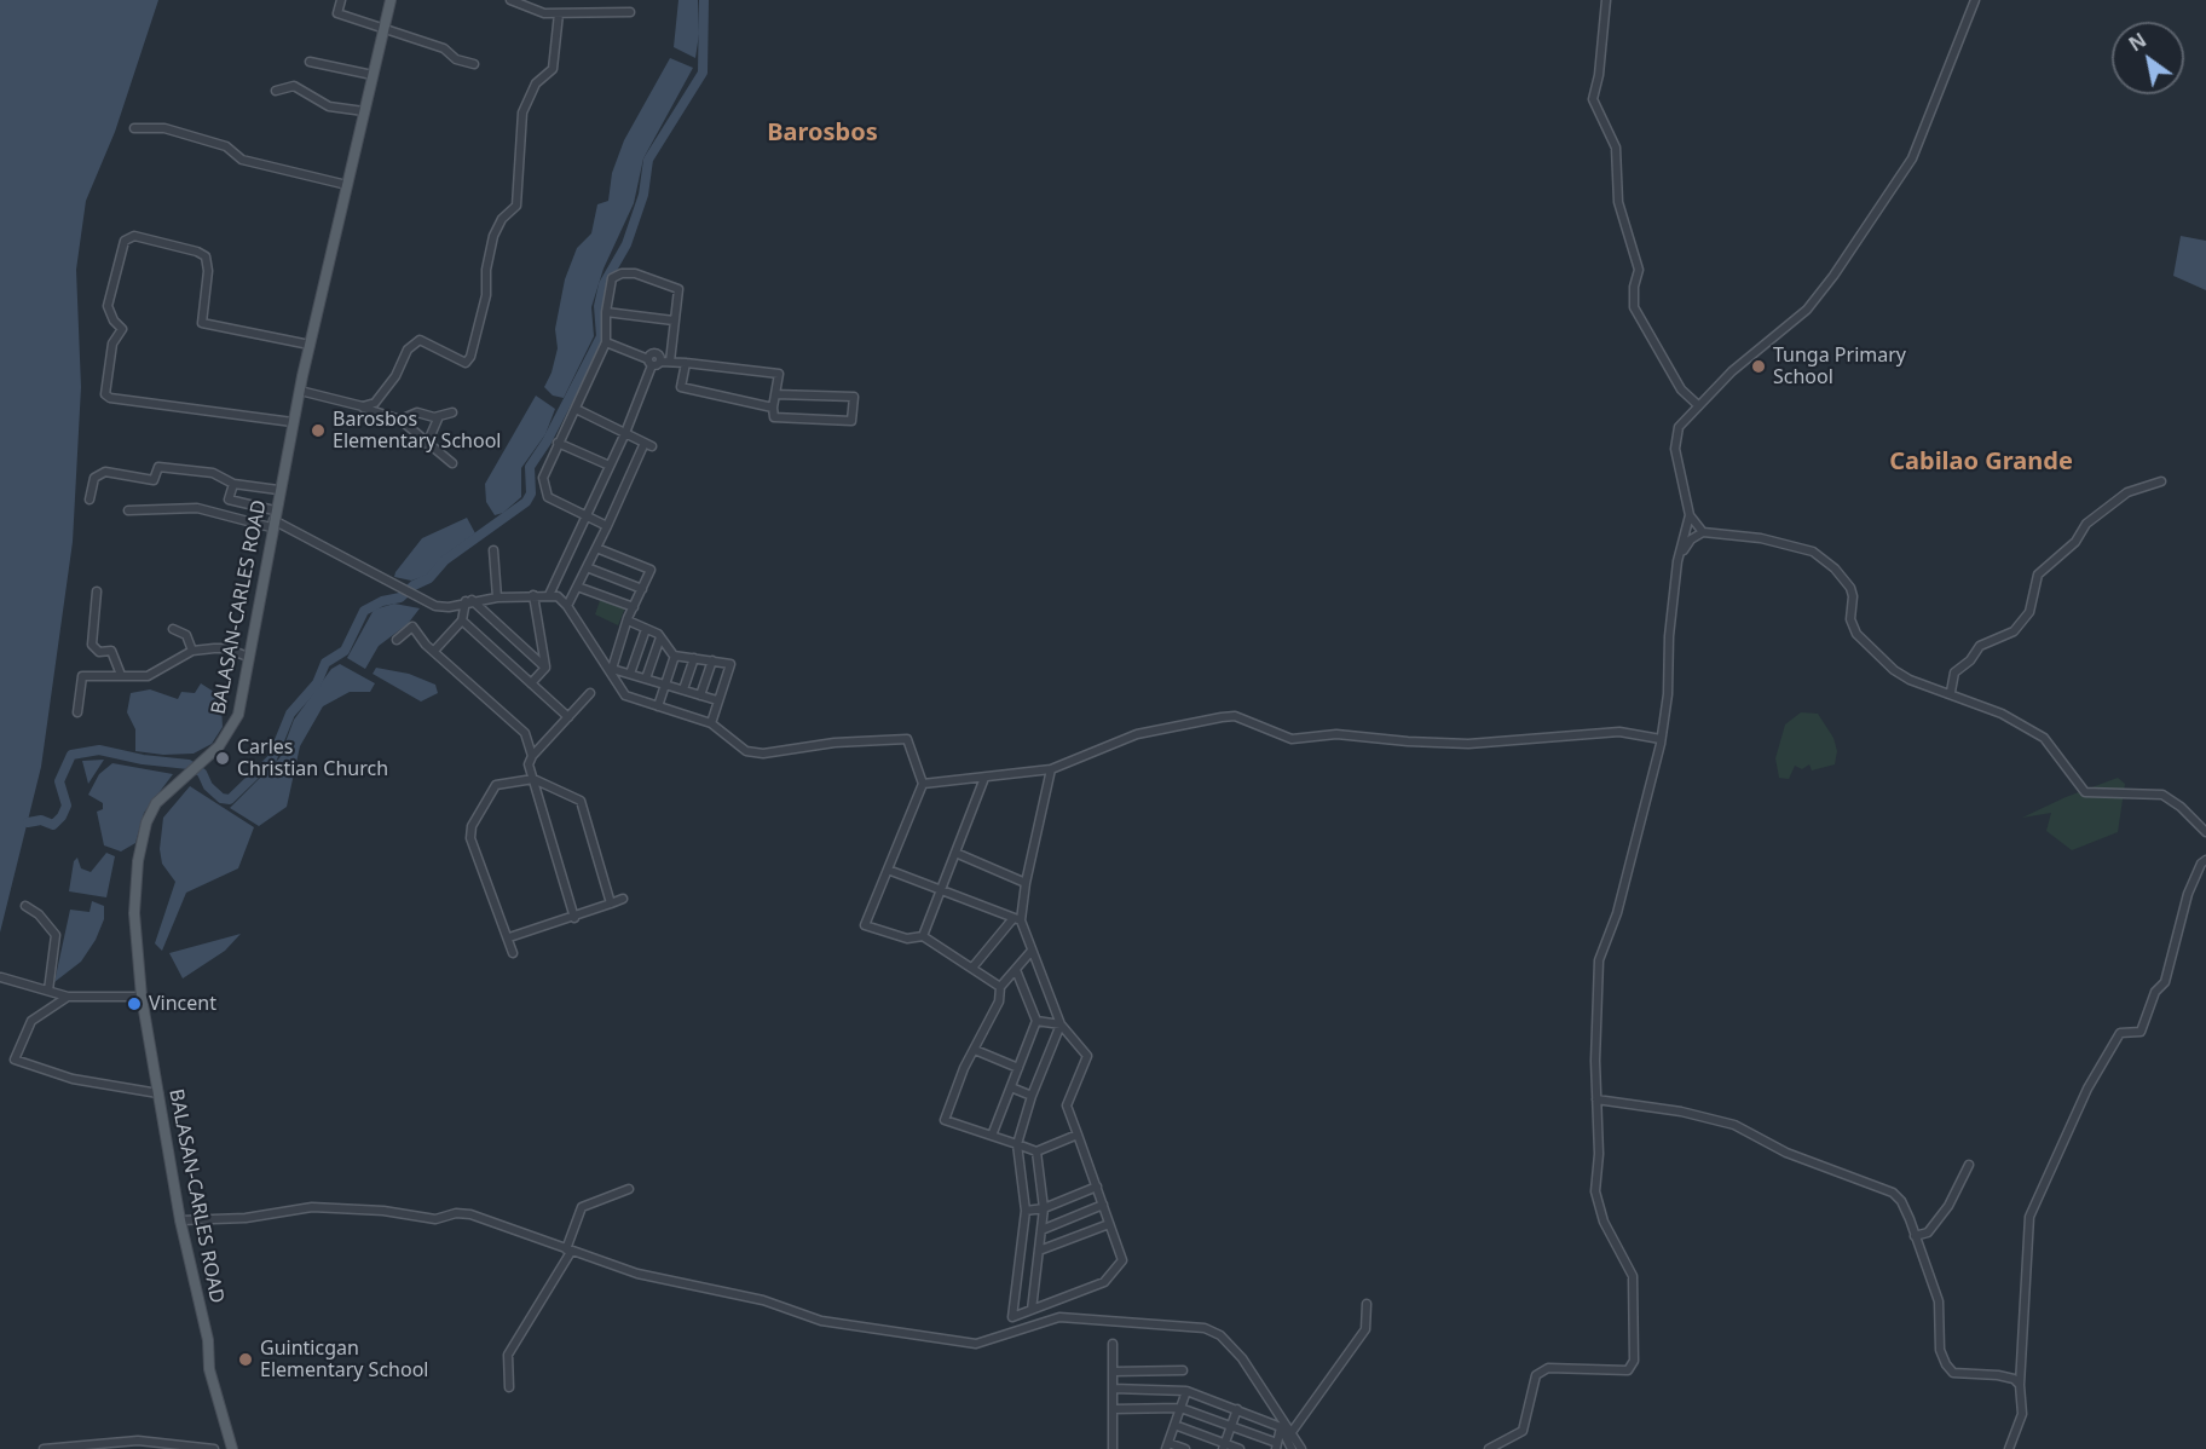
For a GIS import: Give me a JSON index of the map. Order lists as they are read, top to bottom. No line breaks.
{"streets":{"main road":["BALASAN-CARLES ROAD"]},"districts":["Barosbos","Cabilao Grande"],"places":["Tunga Primary School","Barosbos Elementary School","Carles Christian Church","Vincent","Guinticgan Elementary School"],"north":"top left"}
